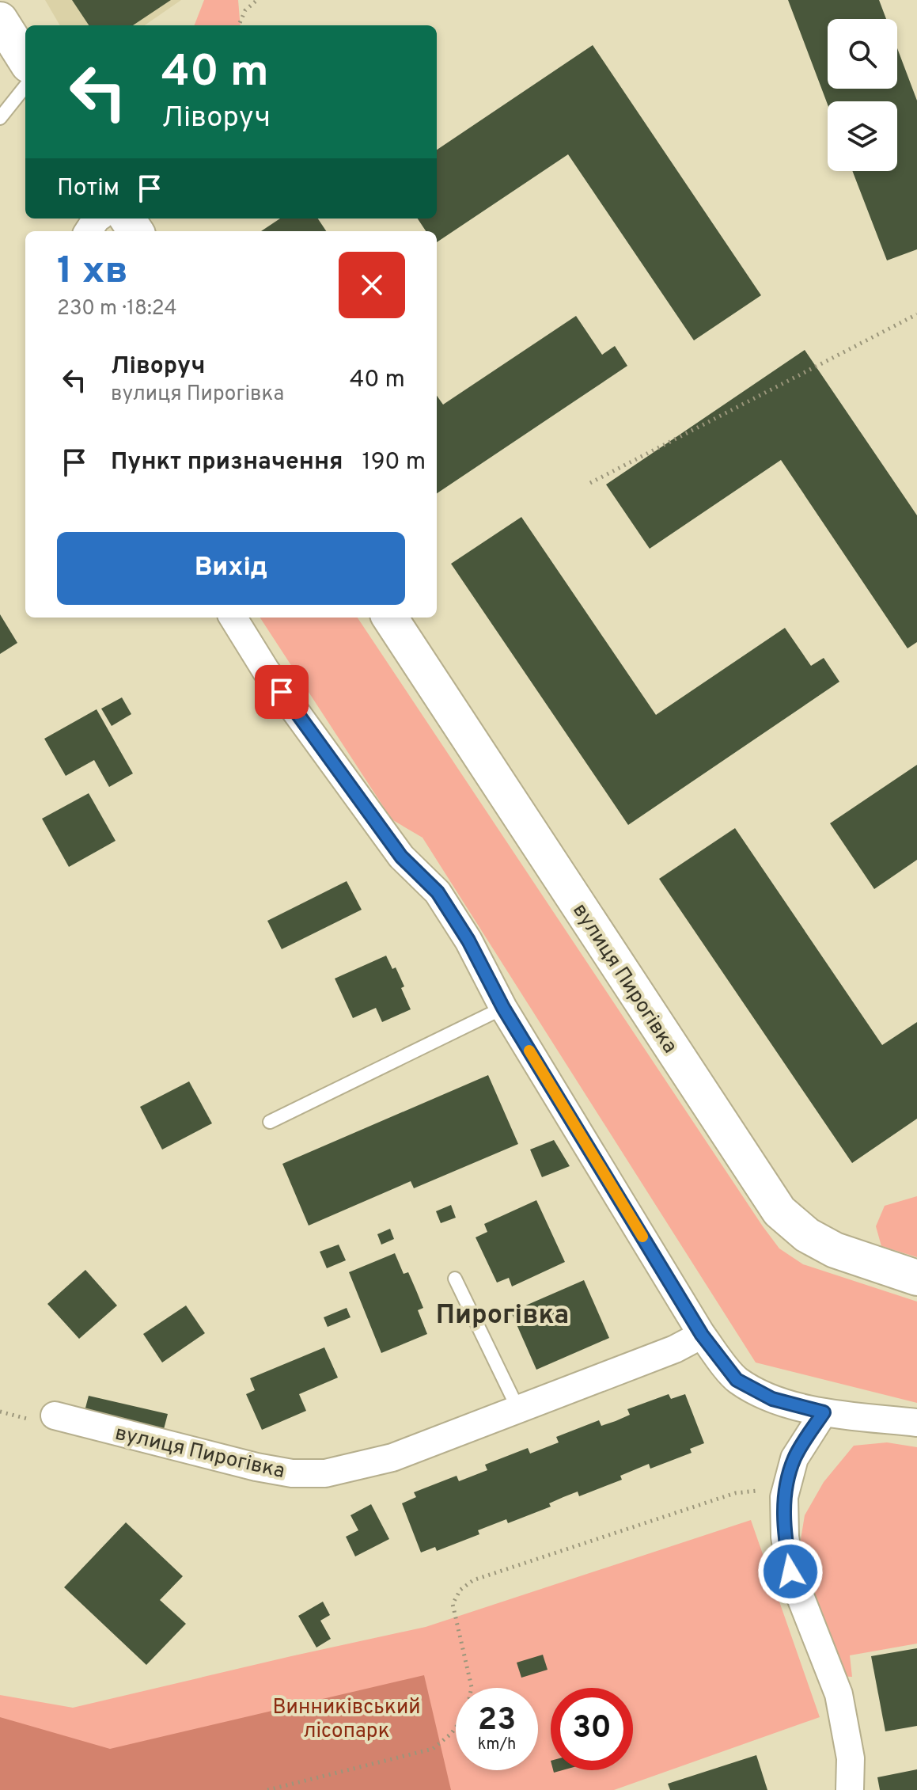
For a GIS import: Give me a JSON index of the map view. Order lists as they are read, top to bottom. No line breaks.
{"streets":{"street":["вулиця Пирогівка"]},"districts":["Пирогівка"],"parks":["Винниківський лісопарк"],"page":{"turn":["40 m","Ліворуч"],"then":"Потім","heading":["1 хв","230 m · 18:24"],"list":[{"name":"Ліворуч","note":"вулиця Пирогівка","value":"40 m"},{"name":"Пункт призначення","value":"190 m"}],"buttons":"Вихід","speed":"23 km/h","limit":"30"}}
